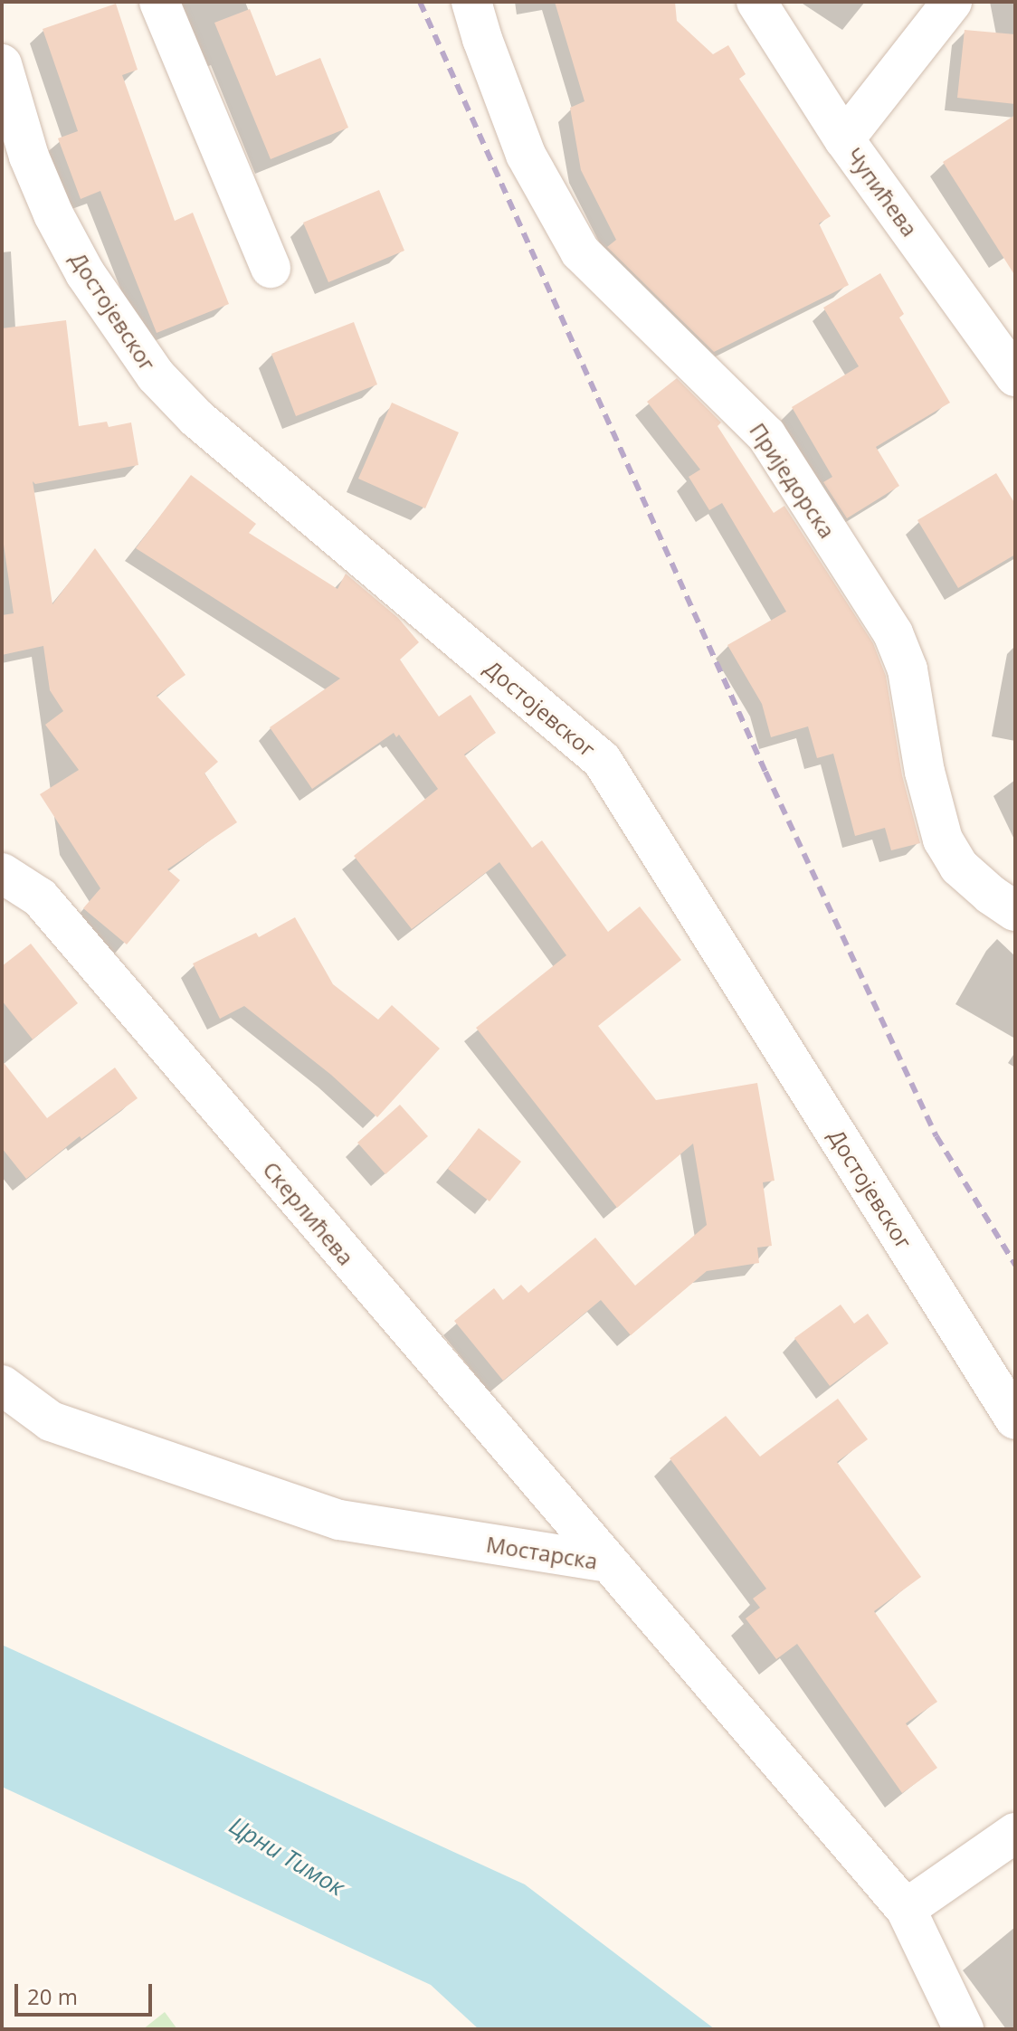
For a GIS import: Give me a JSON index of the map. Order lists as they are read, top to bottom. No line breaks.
{"streets":{"street":["Чупићева","Достојевског","Приједорска","Скерлићева","Мостарска"]},"crossings":[["Скерлићева","Мостарска"]],"water":["Црни Тимок"],"scale_bar":"20 m"}
